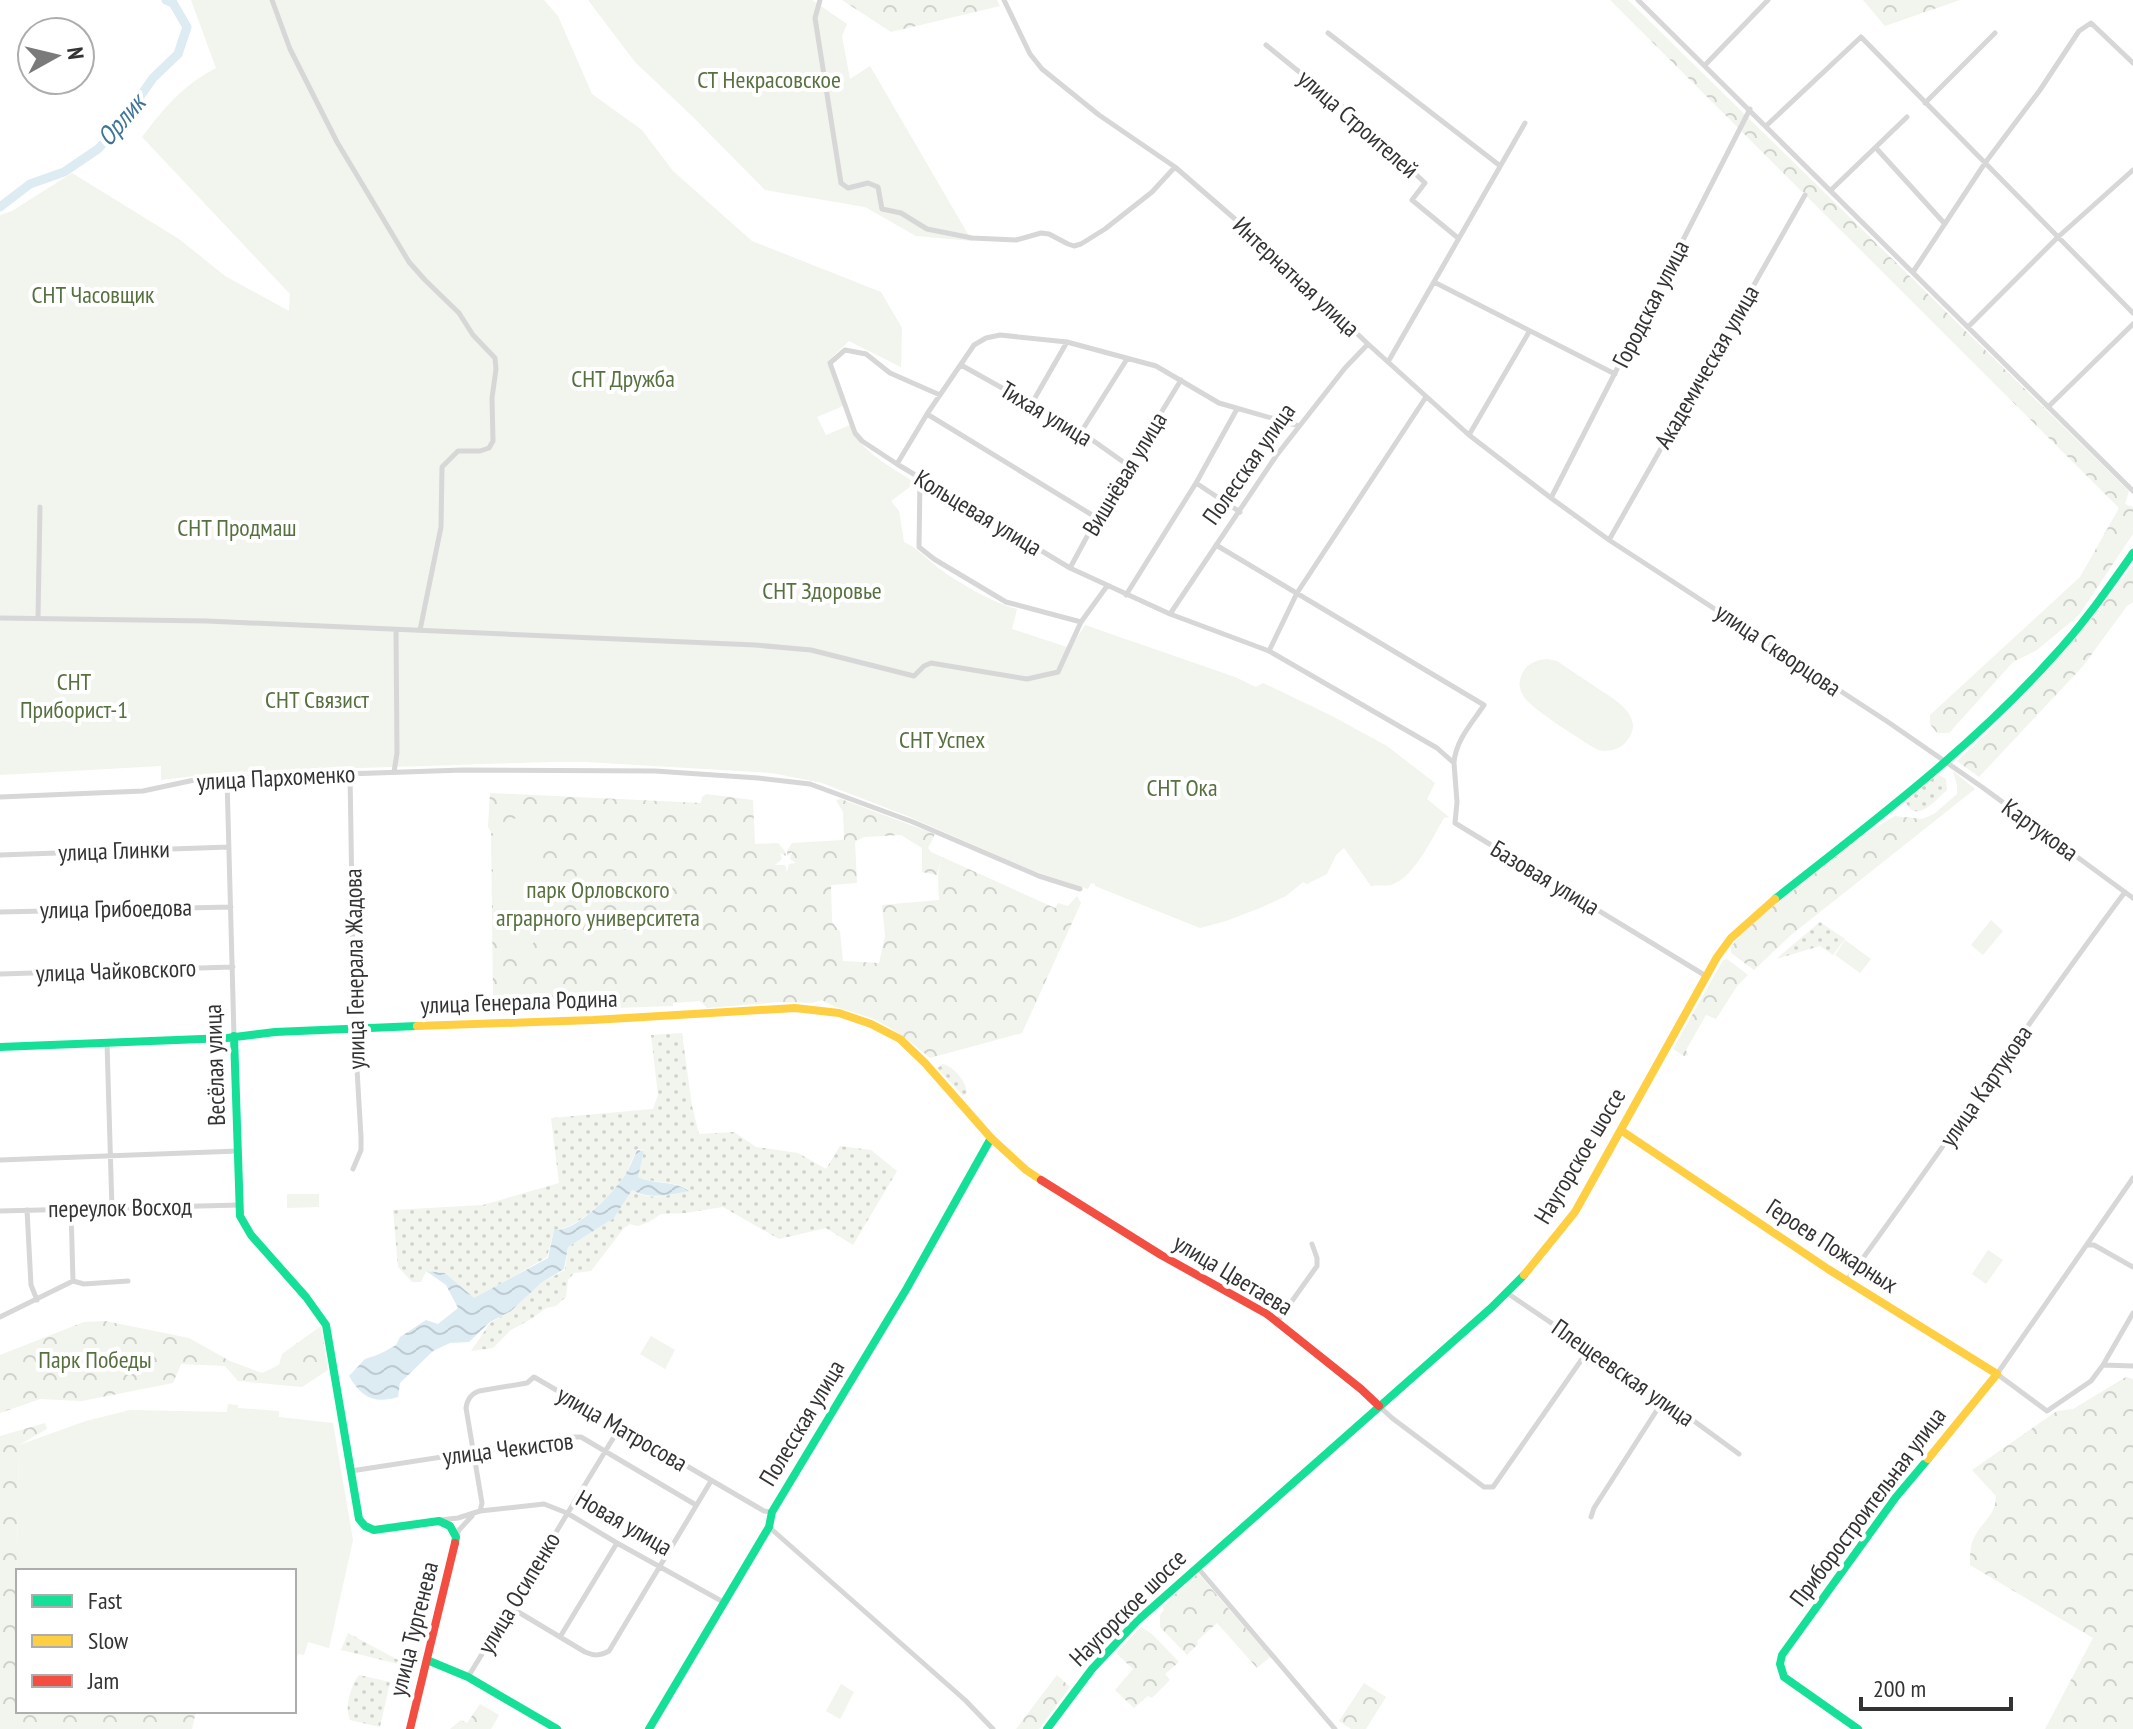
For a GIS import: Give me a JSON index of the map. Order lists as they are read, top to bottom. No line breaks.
{"streets":{"main road":["Полесская улица","улица Генерала Родина","Весёлая улица","Наугорское шоссе","Героев Пожарных","улица Цветаева","Приборостроительная улица","Новая улица","улица Тургенева"],"street":["улица Строителей","Интернатная улица","Городская улица","Академическая улица","Тихая улица","Вишнёвая улица","Кольцевая улица","улица Скворцова","улица Пархоменко","Картукова","улица Глинки","Базовая улица","улица Грибоедова","улица Генерала Жадова","улица Чайковского","улица Картукова","переулок Восход","Плещеевская улица","улица Матросова","улица Чекистов","улица Осипенко"]},"crossings":[["Интернатная улица","Городская улица"],["Интернатная улица","Академическая улица"],["Интернатная улица","Полесская улица"],["Интернатная улица","улица Скворцова"],["Академическая улица","улица Скворцова"],["Тихая улица","Вишнёвая улица"],["Тихая улица","Кольцевая улица"],["Полесская улица","Кольцевая улица"],["Полесская улица","улица Генерала Родина"],["Полесская улица","улица Цветаева"],["Полесская улица","улица Матросова"],["Полесская улица","Новая улица"],["Вишнёвая улица","Кольцевая улица"],["Кольцевая улица","Базовая улица"],["улица Скворцова","Картукова"],["улица Скворцова","Наугорское шоссе"],["улица Пархоменко","улица Генерала Жадова"],["улица Пархоменко","Весёлая улица"],["Картукова","улица Картукова"],["Картукова","Наугорское шоссе"],["улица Глинки","Весёлая улица"],["Базовая улица","Наугорское шоссе"],["улица Грибоедова","Весёлая улица"],["улица Генерала Жадова","улица Генерала Родина"],["улица Чайковского","Весёлая улица"],["улица Генерала Родина","Весёлая улица"],["улица Генерала Родина","улица Цветаева"],["Весёлая улица","переулок Восход"],["Весёлая улица","улица Чекистов"],["Весёлая улица","Новая улица"],["улица Картукова","Героев Пожарных"],["Наугорское шоссе","Героев Пожарных"],["Наугорское шоссе","улица Цветаева"],["Наугорское шоссе","Плещеевская улица"],["Героев Пожарных","Приборостроительная улица"],["улица Цветаева","Плещеевская улица"],["улица Матросова","улица Чекистов"],["улица Матросова","улица Осипенко"],["улица Чекистов","Новая улица"],["улица Чекистов","улица Осипенко"],["Новая улица","улица Осипенко"]],"water":["Орлик"],"parks":["СТ Некрасовское","СНТ Часовщик","СНТ Дружба","СНТ Продмаш","СНТ Здоровье","СНТ Приборист-1","СНТ Связист","СНТ Успех","СНТ Ока","парк Орловского аграрного университета","Парк Победы"],"legend":["Fast","Slow","Jam"],"scale_bar":"200 m","north":"right"}
